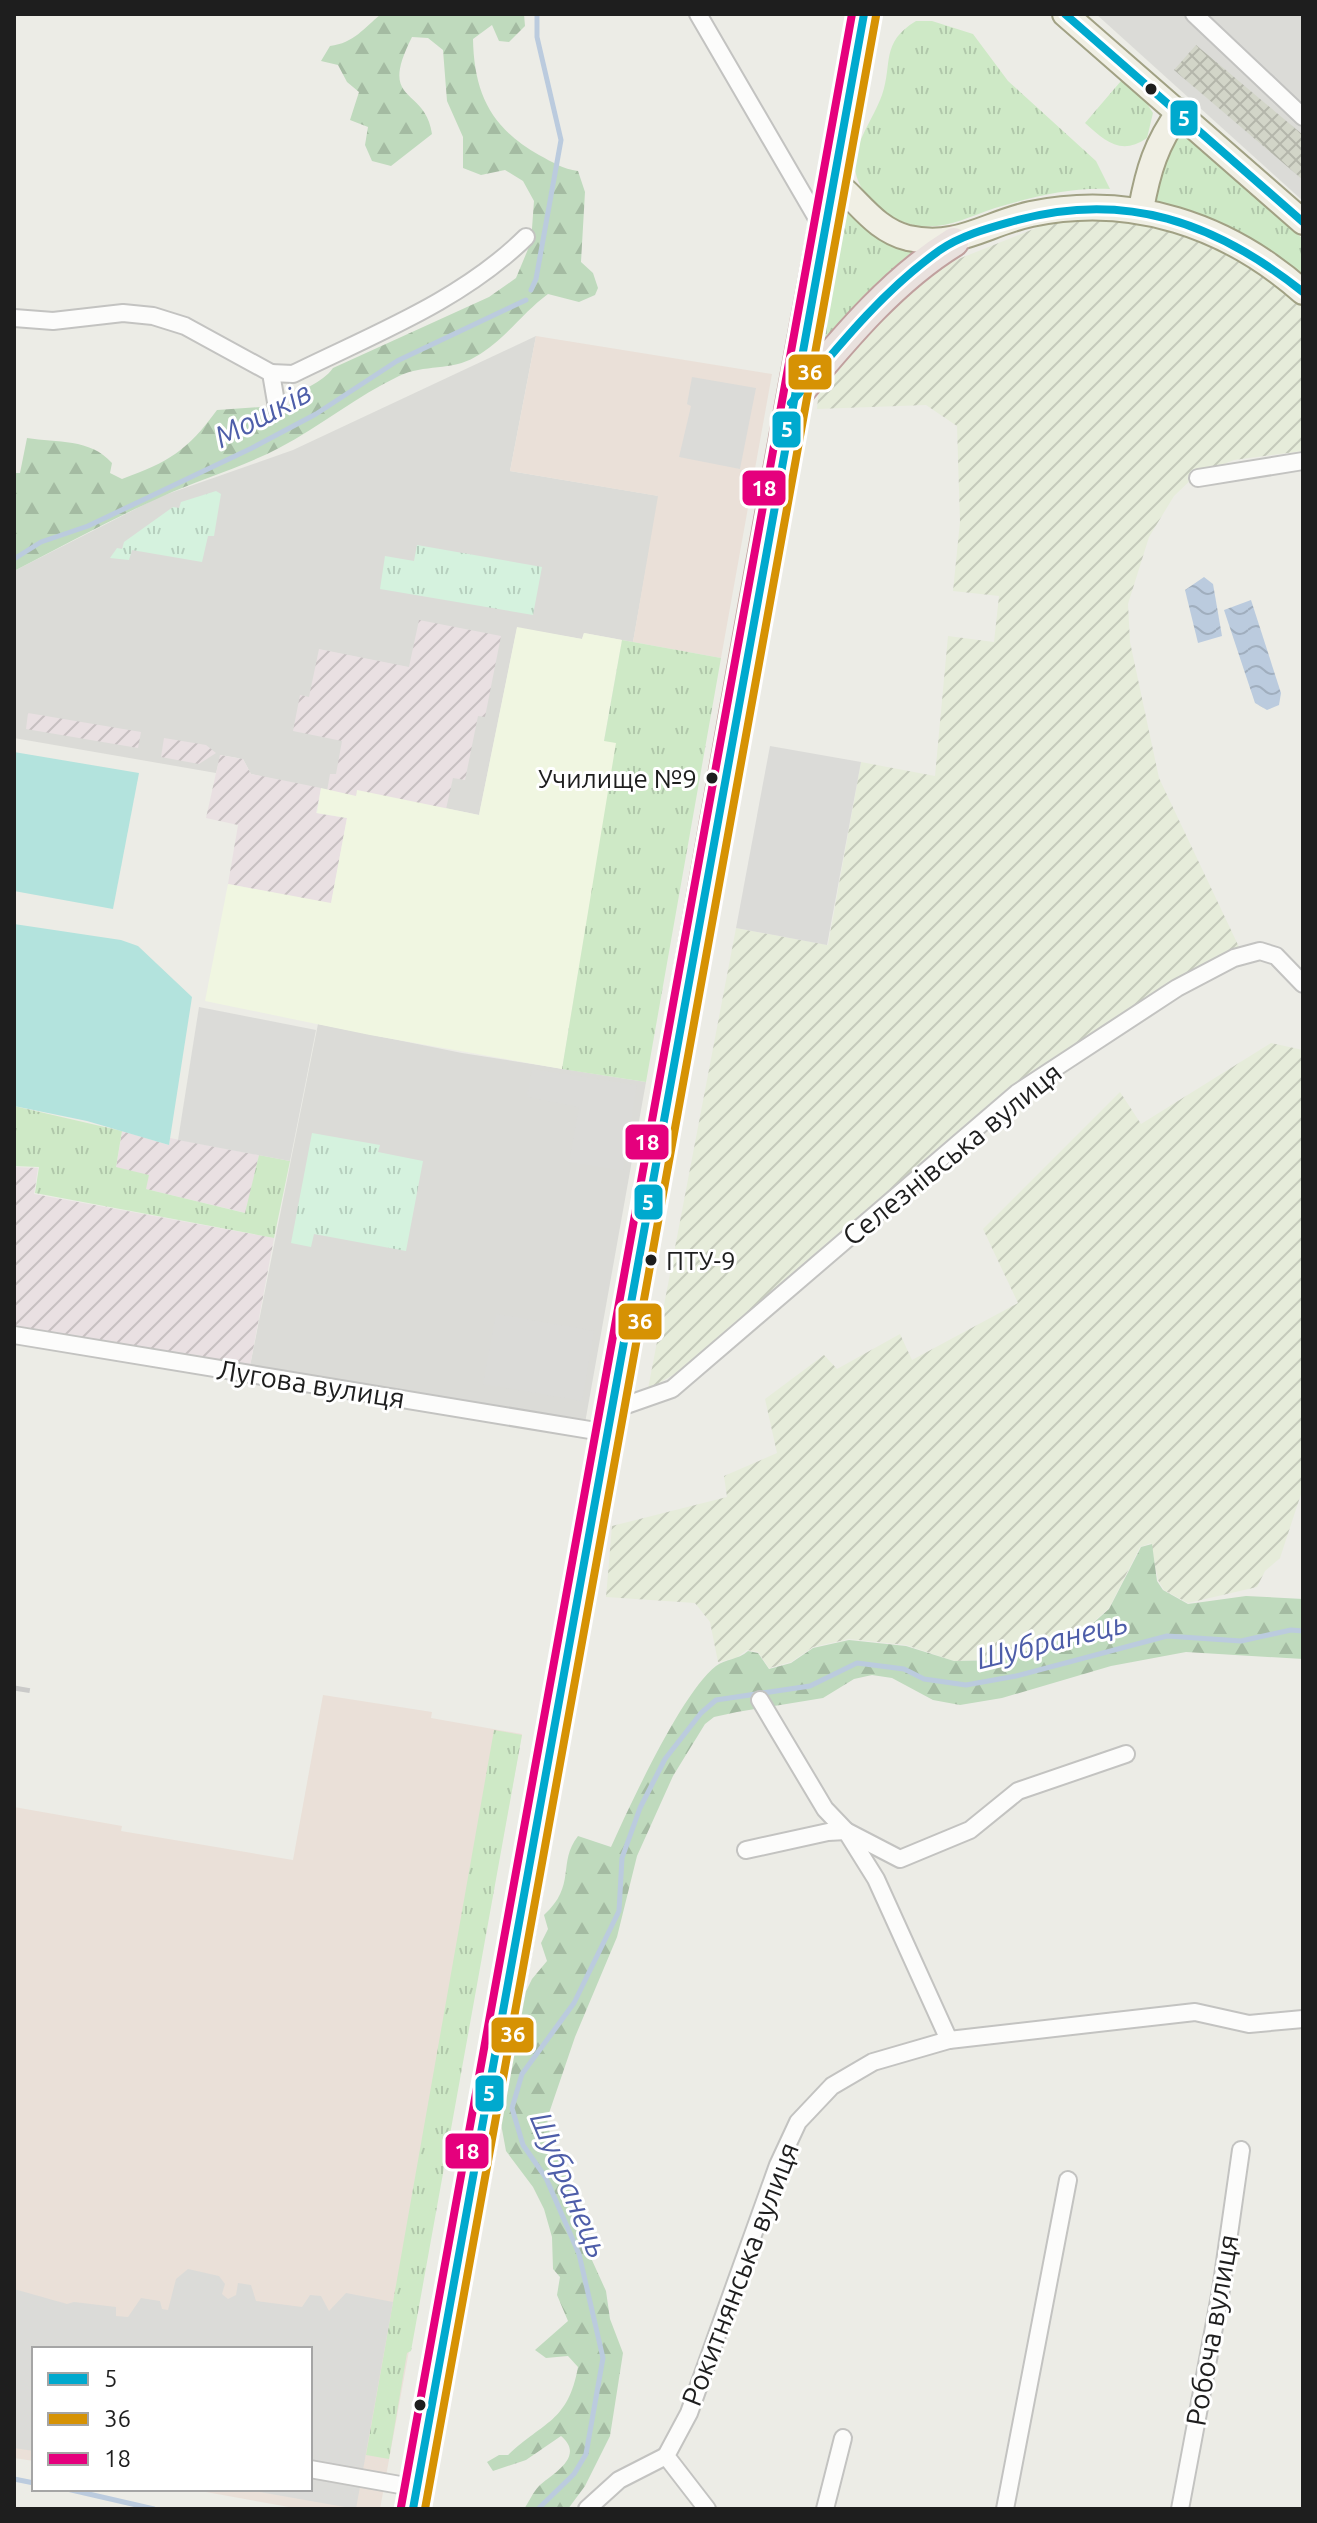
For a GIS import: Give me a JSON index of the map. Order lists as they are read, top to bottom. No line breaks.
{"streets":{"street":["Селезнівська вулиця","Лугова вулиця","Рокитнянська вулиця","Робоча вулиця"]},"crossings":[["Селезнівська вулиця","Лугова вулиця"]],"water":["Мошків","Шубранець"],"places":["Училище №9","ПТУ-9"],"lines":["transit line 5","transit line 18","transit line 36"],"legend":["5","36","18"]}
